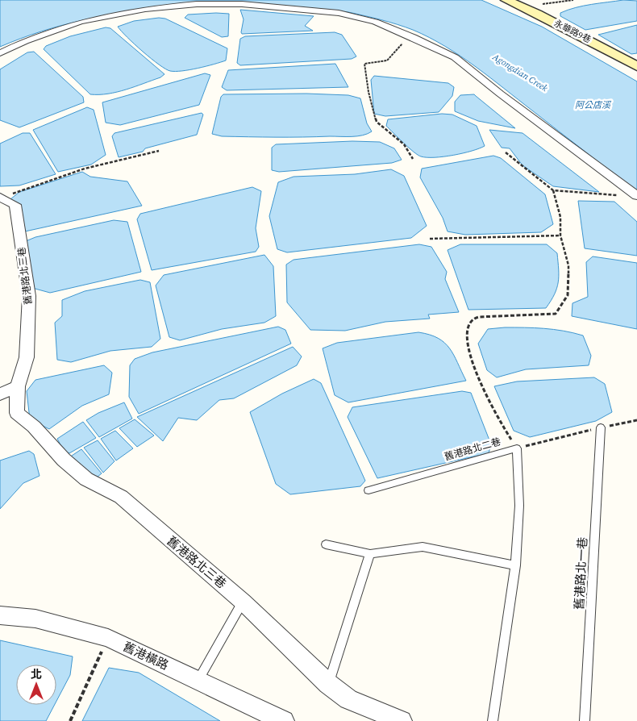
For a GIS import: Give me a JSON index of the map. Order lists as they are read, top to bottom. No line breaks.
{"streets":{"street":["永華路9巷","舊港路北三巷","舊港橫路"],"lane":["舊港路北二巷","舊港路北一巷"]},"water":["Agongdian Creek","阿公店溪"],"north":"top"}
